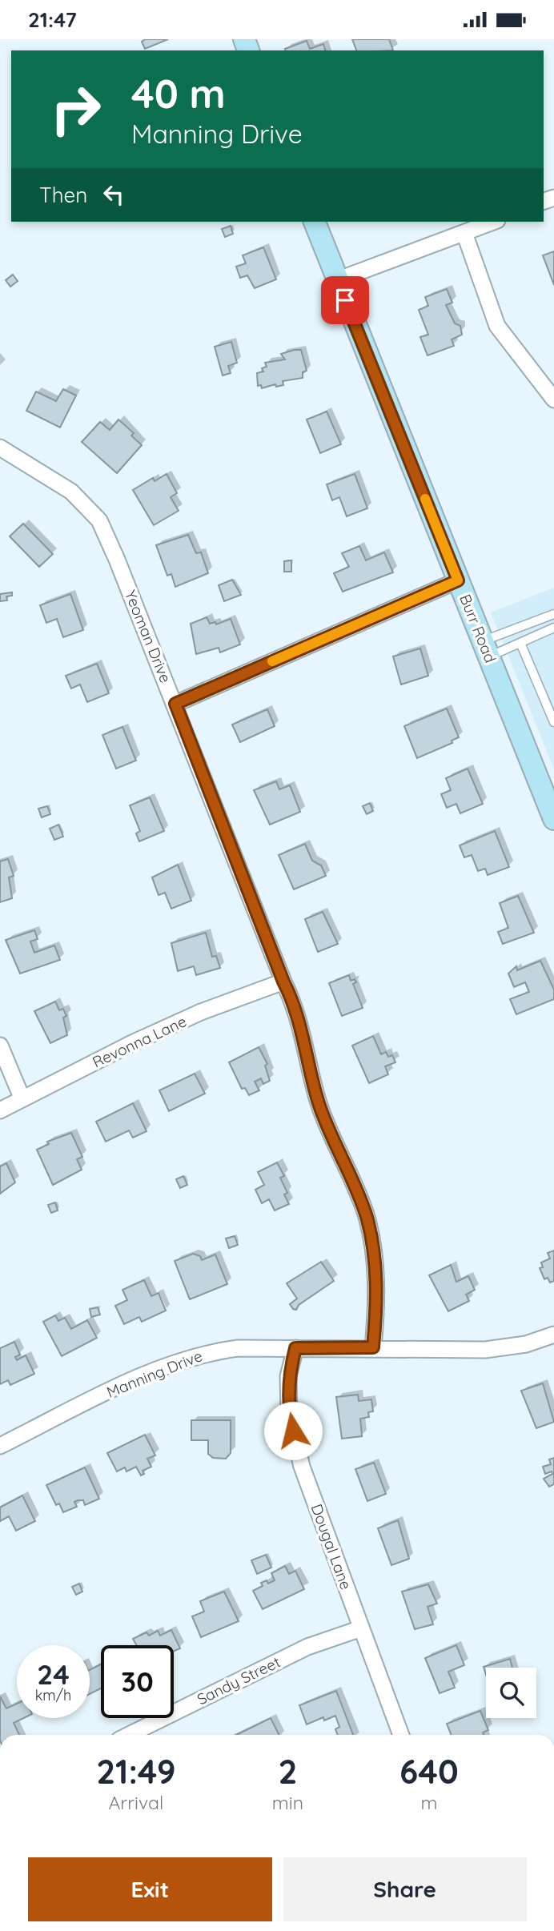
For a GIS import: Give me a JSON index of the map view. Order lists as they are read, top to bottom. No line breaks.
{"streets":{"street":["Burr Road","Yeoman Drive","Revonna Lane","Manning Drive","Dougal Lane","Sandy Street"]},"crossings":[["Yeoman Drive","Revonna Lane"],["Yeoman Drive","Manning Drive"],["Manning Drive","Dougal Lane"],["Dougal Lane","Sandy Street"]],"page":{"status":"21:47","turn":["40 m","Manning Drive"],"then":"Then","speed":"24 km/h","limit":"30","eta":["21:49","Arrival","2","min","640","m"],"buttons":["Exit","Share"]}}
